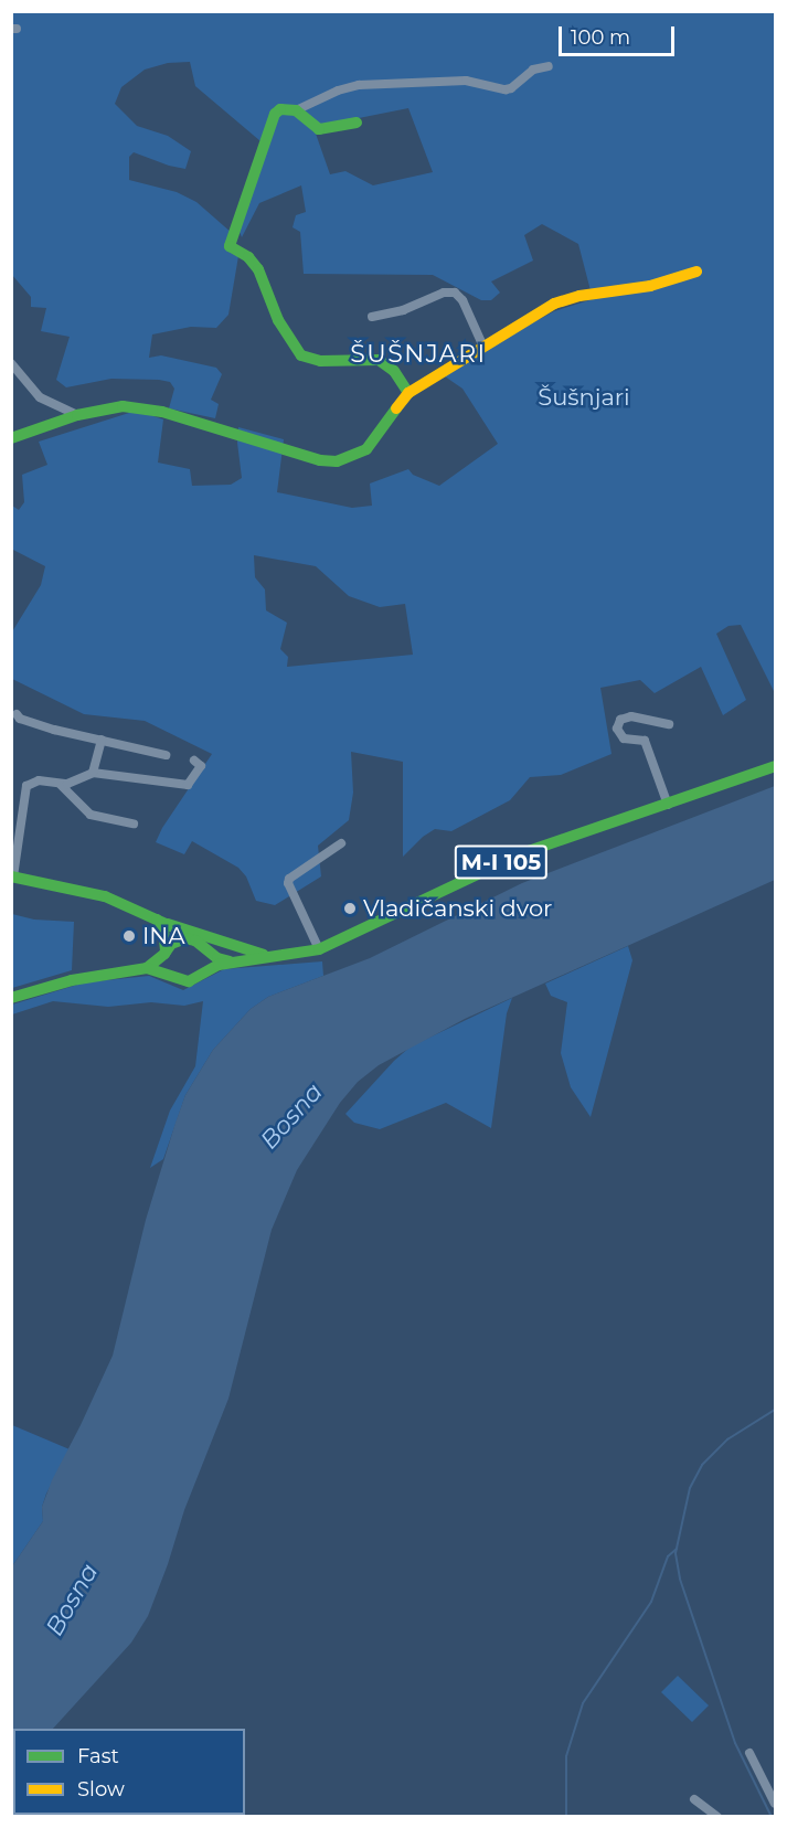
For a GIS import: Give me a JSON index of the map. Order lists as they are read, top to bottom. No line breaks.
{"streets":{"street":["M-I 105"]},"districts":["ŠUŠNJARI"],"water":["Bosna"],"parks":["Šušnjari"],"places":["Vladičanski dvor","INA"],"legend":["Fast","Slow"],"scale_bar":"100 m"}
